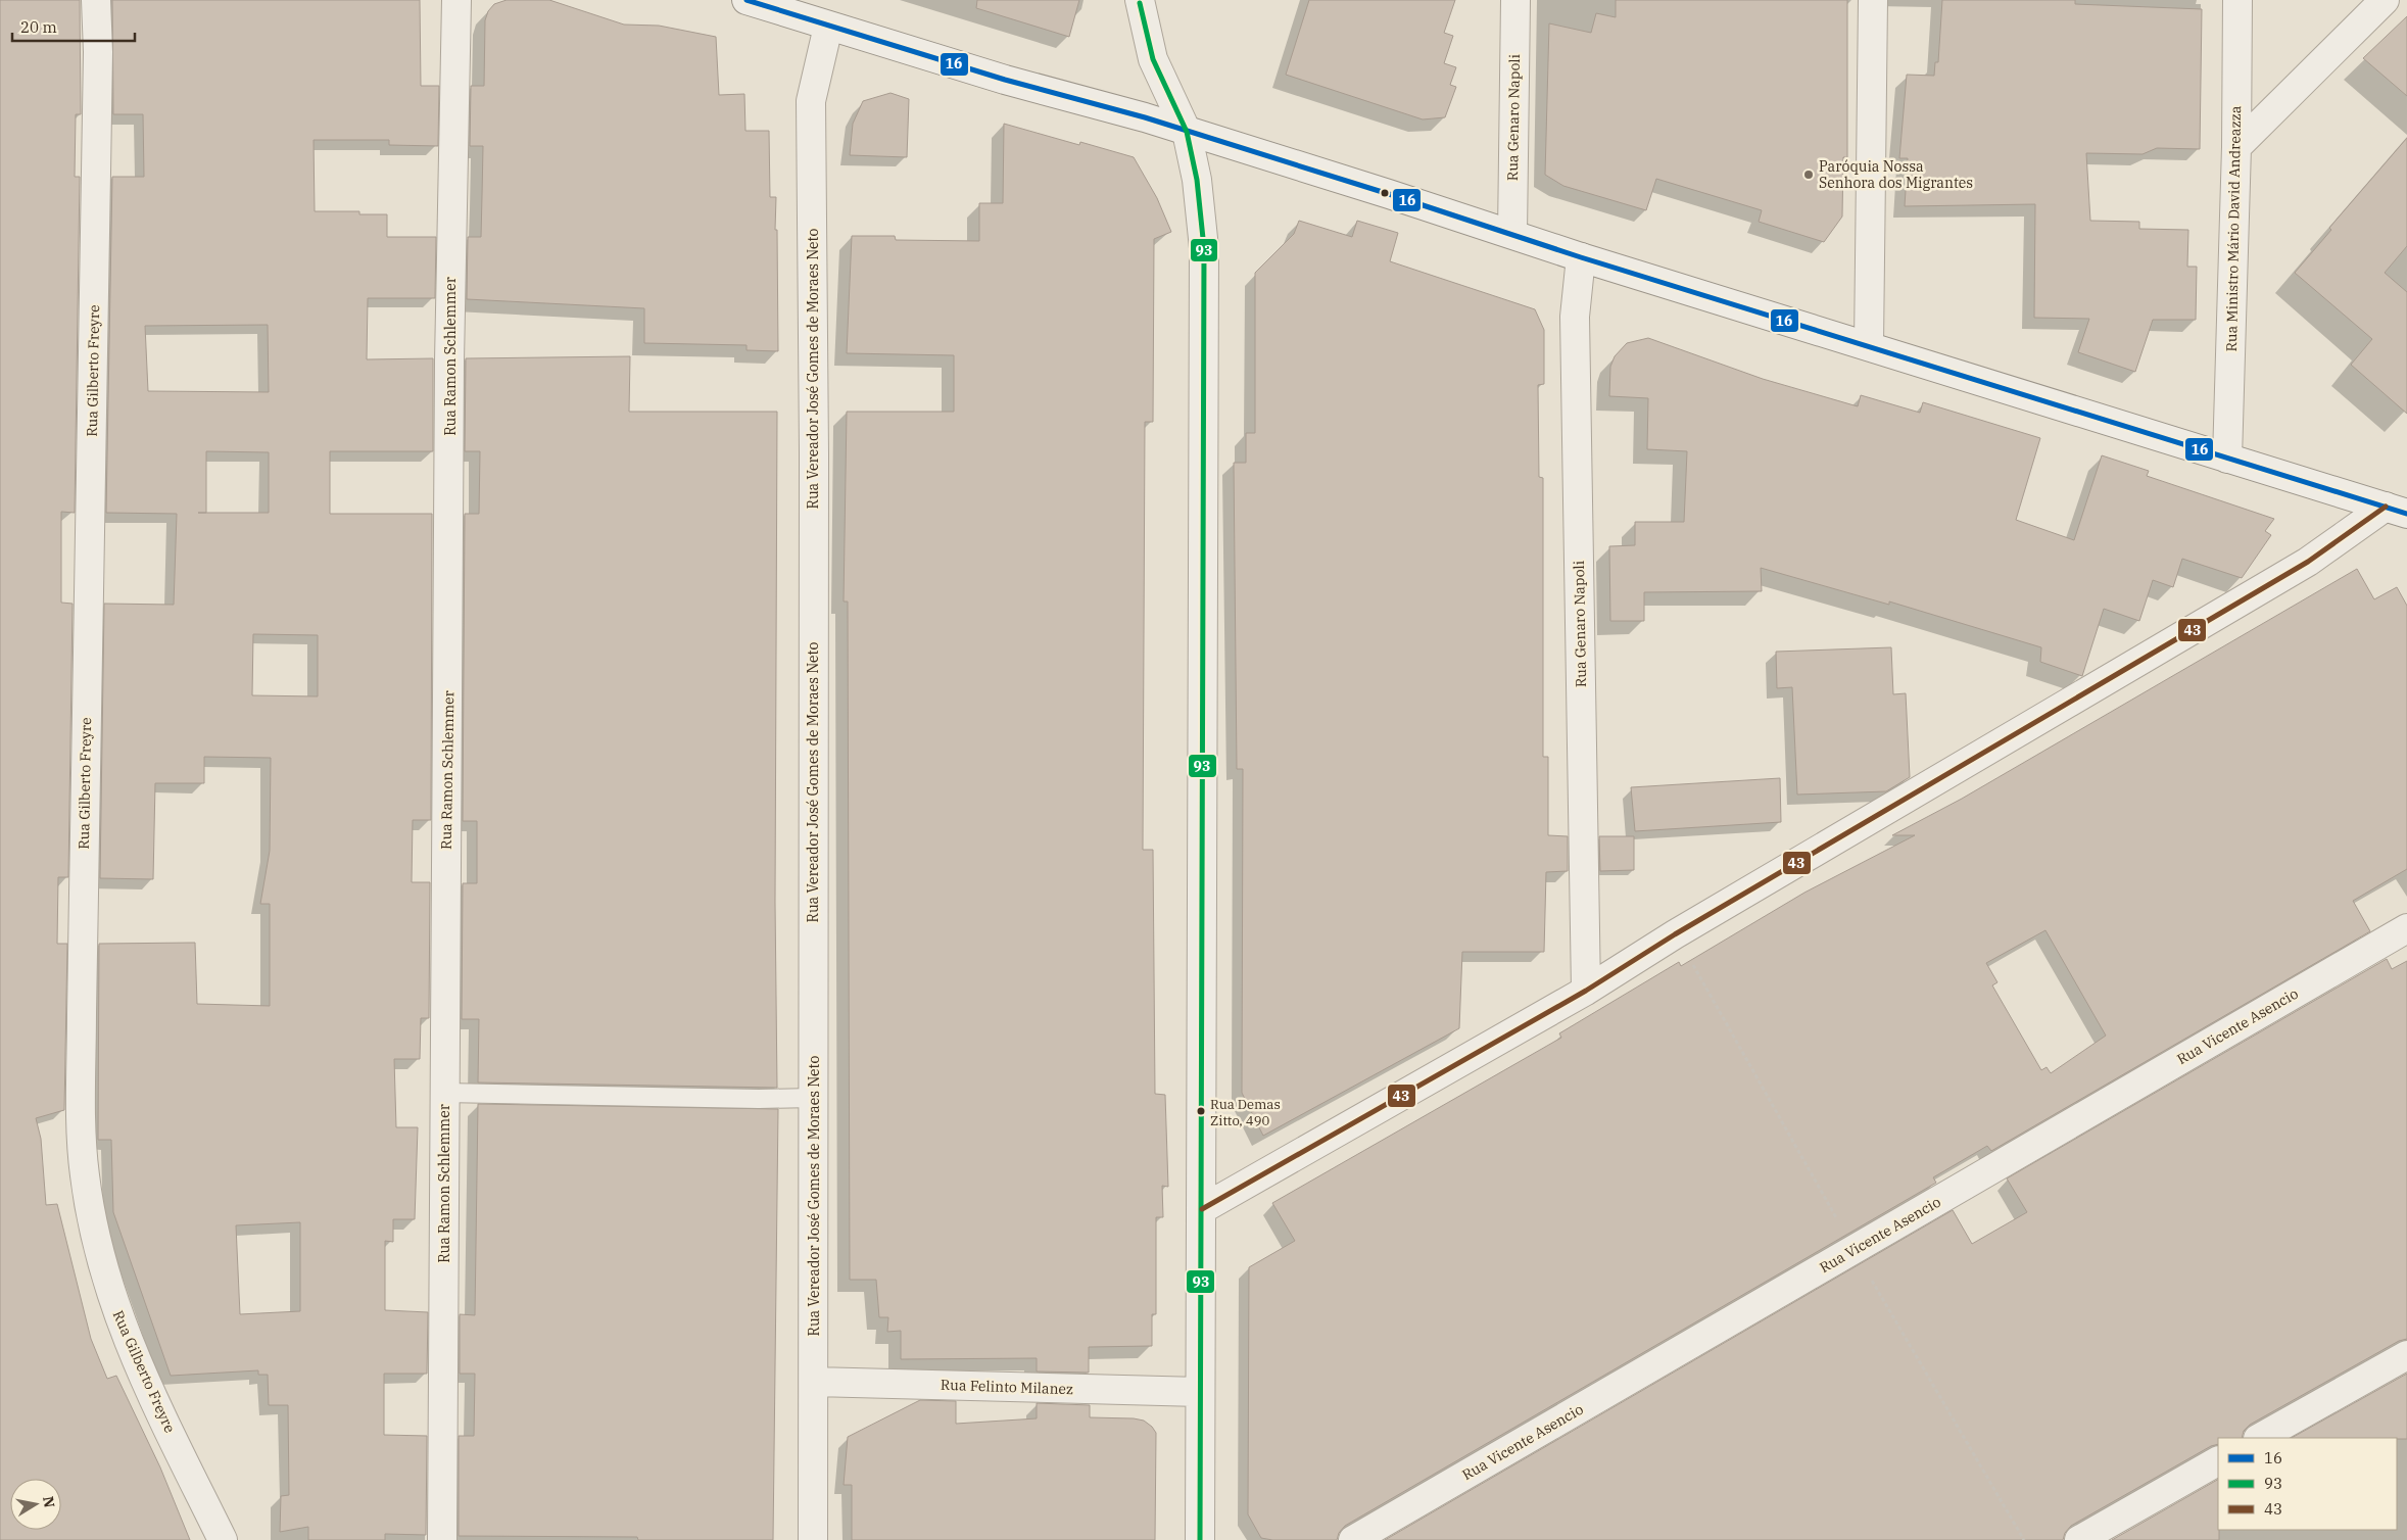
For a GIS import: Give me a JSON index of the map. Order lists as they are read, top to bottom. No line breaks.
{"streets":{"street":["Rua Genaro Napoli","Rua Ministro Mário David Andreazza","Rua Ramon Schlemmer","Rua Vereador José Gomes de Moraes Neto","Rua Gilberto Freyre","Rua Vicente Asencio","Rua Felinto Milanez"]},"crossings":[["Rua Vereador José Gomes de Moraes Neto","Rua Felinto Milanez"]],"places":["Paróquia Nossa Senhora dos Migrantes","Rua Demas Zitto, 490"],"lines":["transit line 16","transit line 93","transit line 43"],"legend":["16","93","43"],"scale_bar":"20 m","north":"right"}
